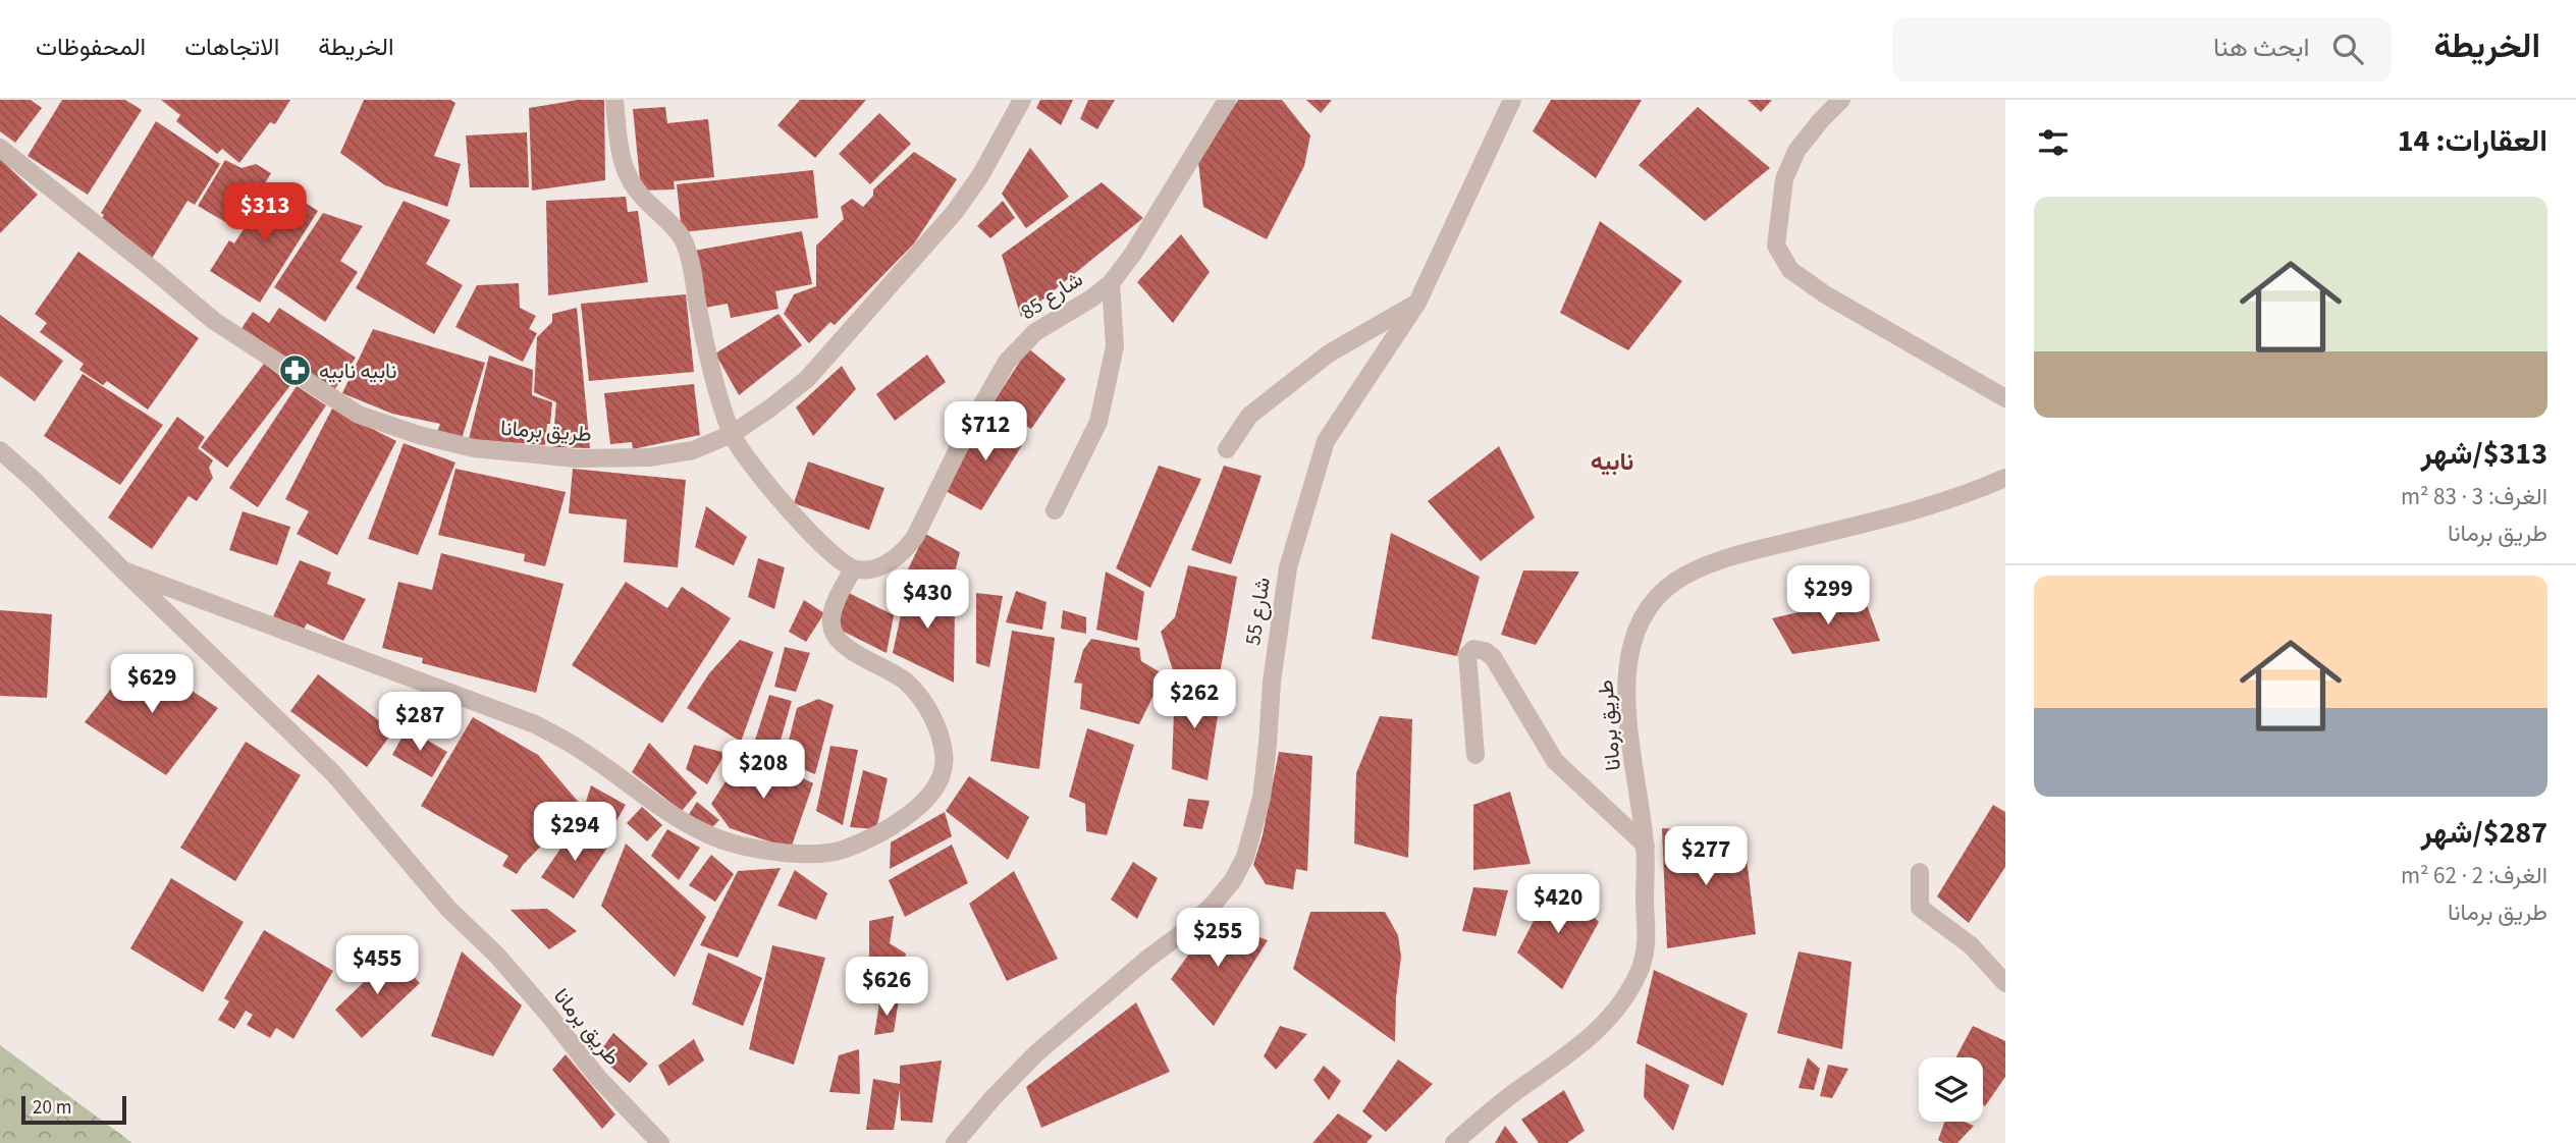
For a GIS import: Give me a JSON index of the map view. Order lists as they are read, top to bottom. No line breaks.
{"streets":{"street":["شارع 85","طريق برمانا","شارع 55"]},"districts":["نابيه"],"places":{"pharmacy":["نابيه نابيه"]},"scale_bar":"20 m","page":{"header":"الخريطة","search":"ابحث هنا","nav":["الخريطة","الاتجاهات","المحفوظات"],"heading":"العقارات: 14","price":["$313","$712","$299","$430","$629","$262","$287","$208","$294","$277","$420","$255","$455","$626"],"list":[{"name":"$313/شهر","note":"الغرف: 3 · 83 m² · طريق برمانا"},{"name":"$287/شهر","note":"الغرف: 2 · 62 m² · طريق برمانا"}],"scale":"20 m"}}
